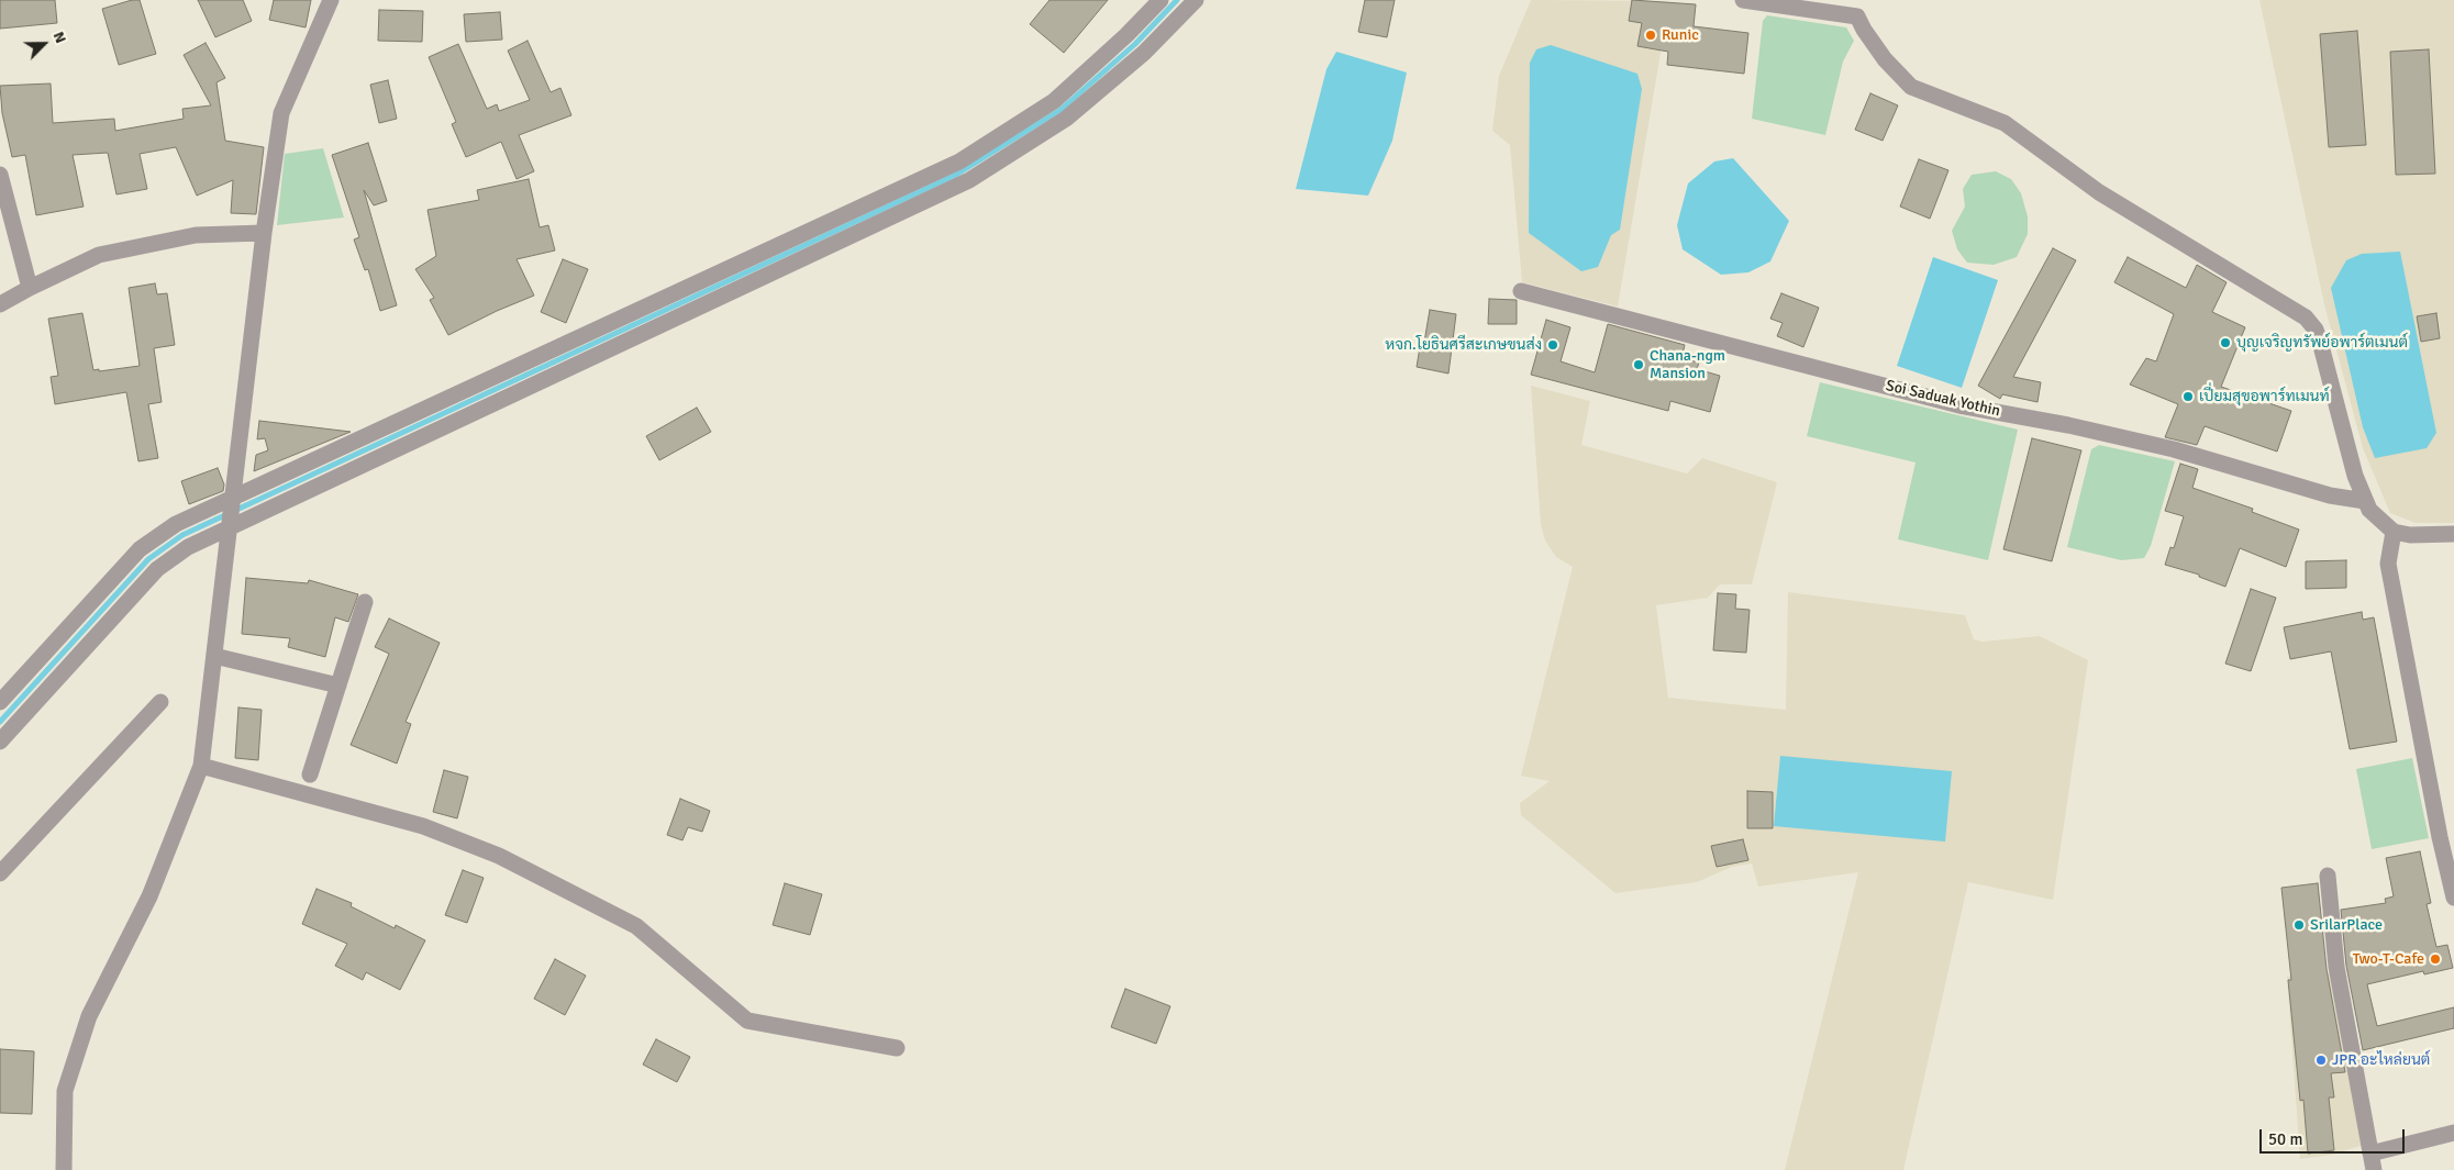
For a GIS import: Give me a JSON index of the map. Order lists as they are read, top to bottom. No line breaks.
{"streets":{"street":["Soi Saduak Yothin"]},"places":["Runic","บุญเจริญทรัพย์อพาร์ตเมนต์","หจก.โยธินศรีสะเกษขนส่ง","Chana-ngm Mansion","เปี่ยมสุขอพาร์ทเมนท์","SrilarPlace","Two-T-Cafe","JPR อะไหล่ยนต์"],"scale_bar":"50 m","north":"top right"}
